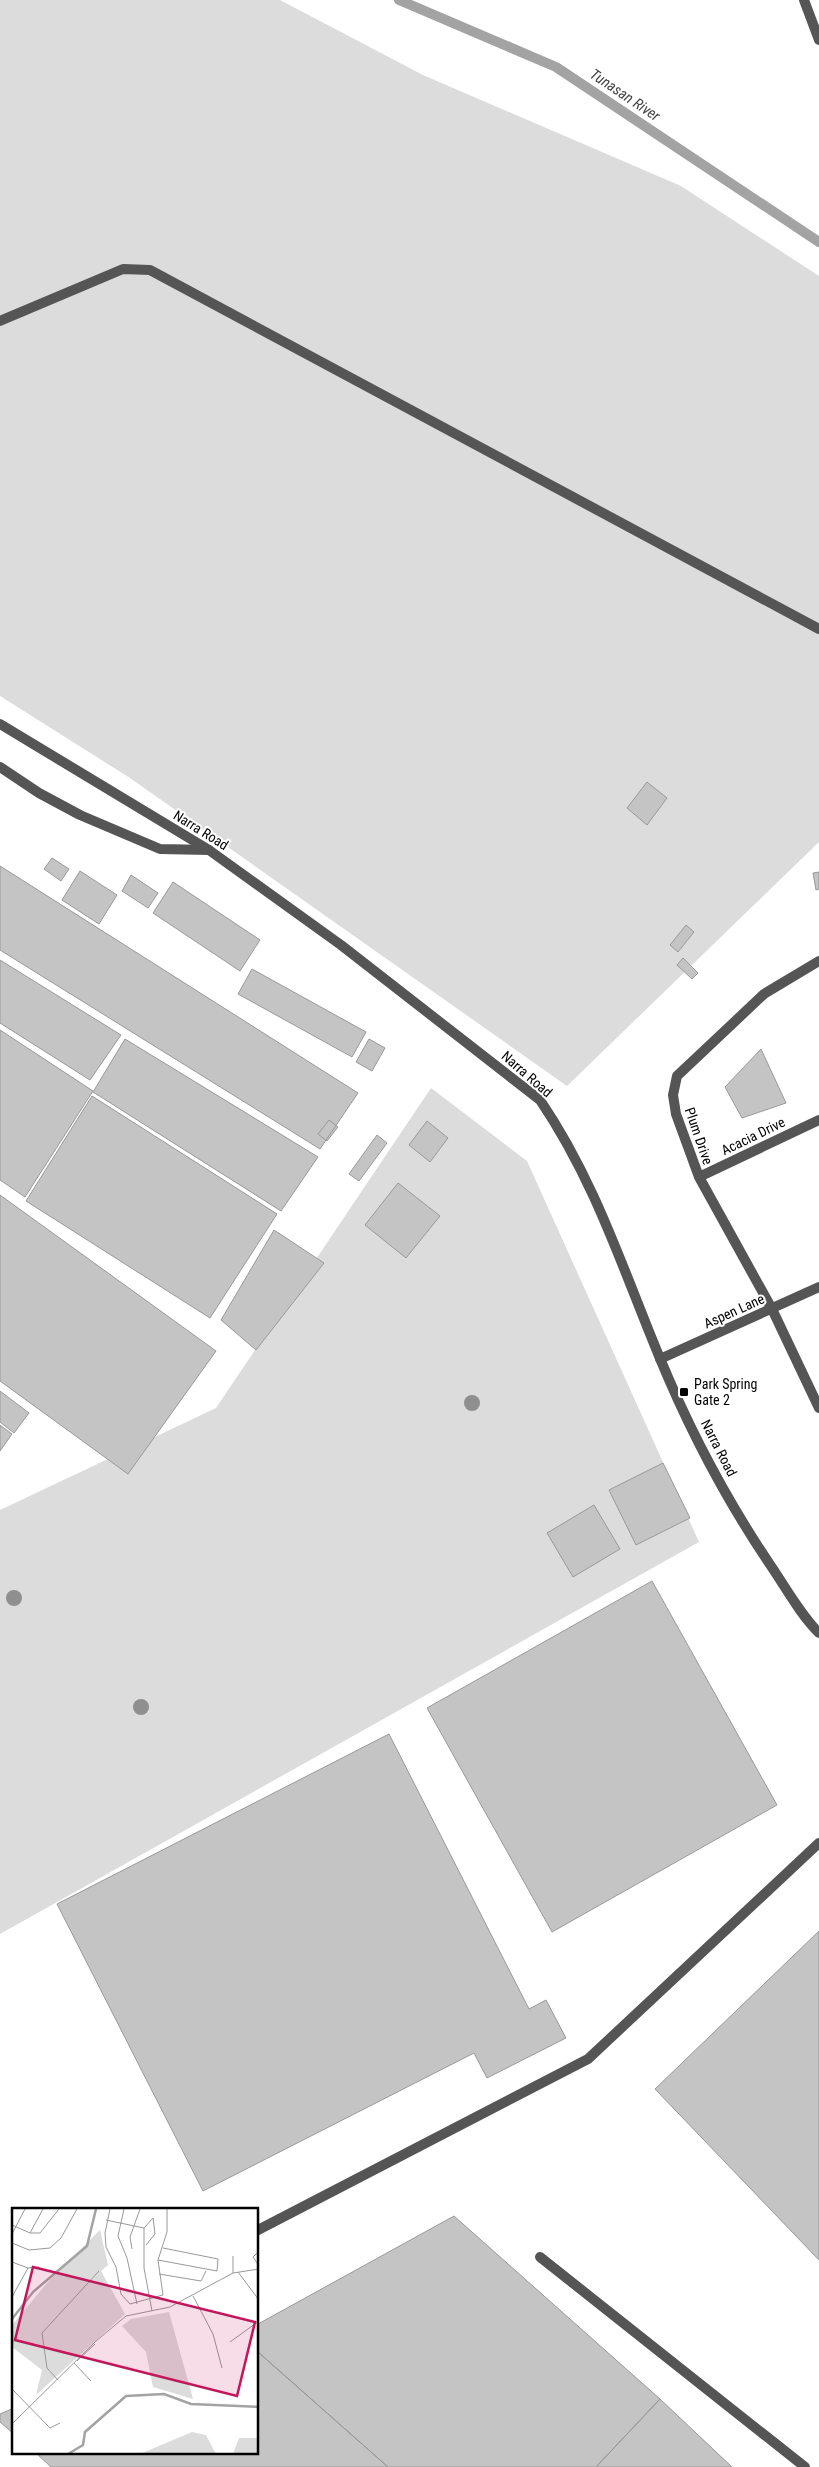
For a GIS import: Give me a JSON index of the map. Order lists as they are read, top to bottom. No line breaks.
{"streets":{"street":["Narra Road","Plum Drive","Acacia Drive","Aspen Lane"]},"crossings":[["Narra Road","Aspen Lane"],["Plum Drive","Acacia Drive"],["Plum Drive","Aspen Lane"]],"water":["Tunasan River"],"places":{"transit":["Park Spring Gate 2"]}}
